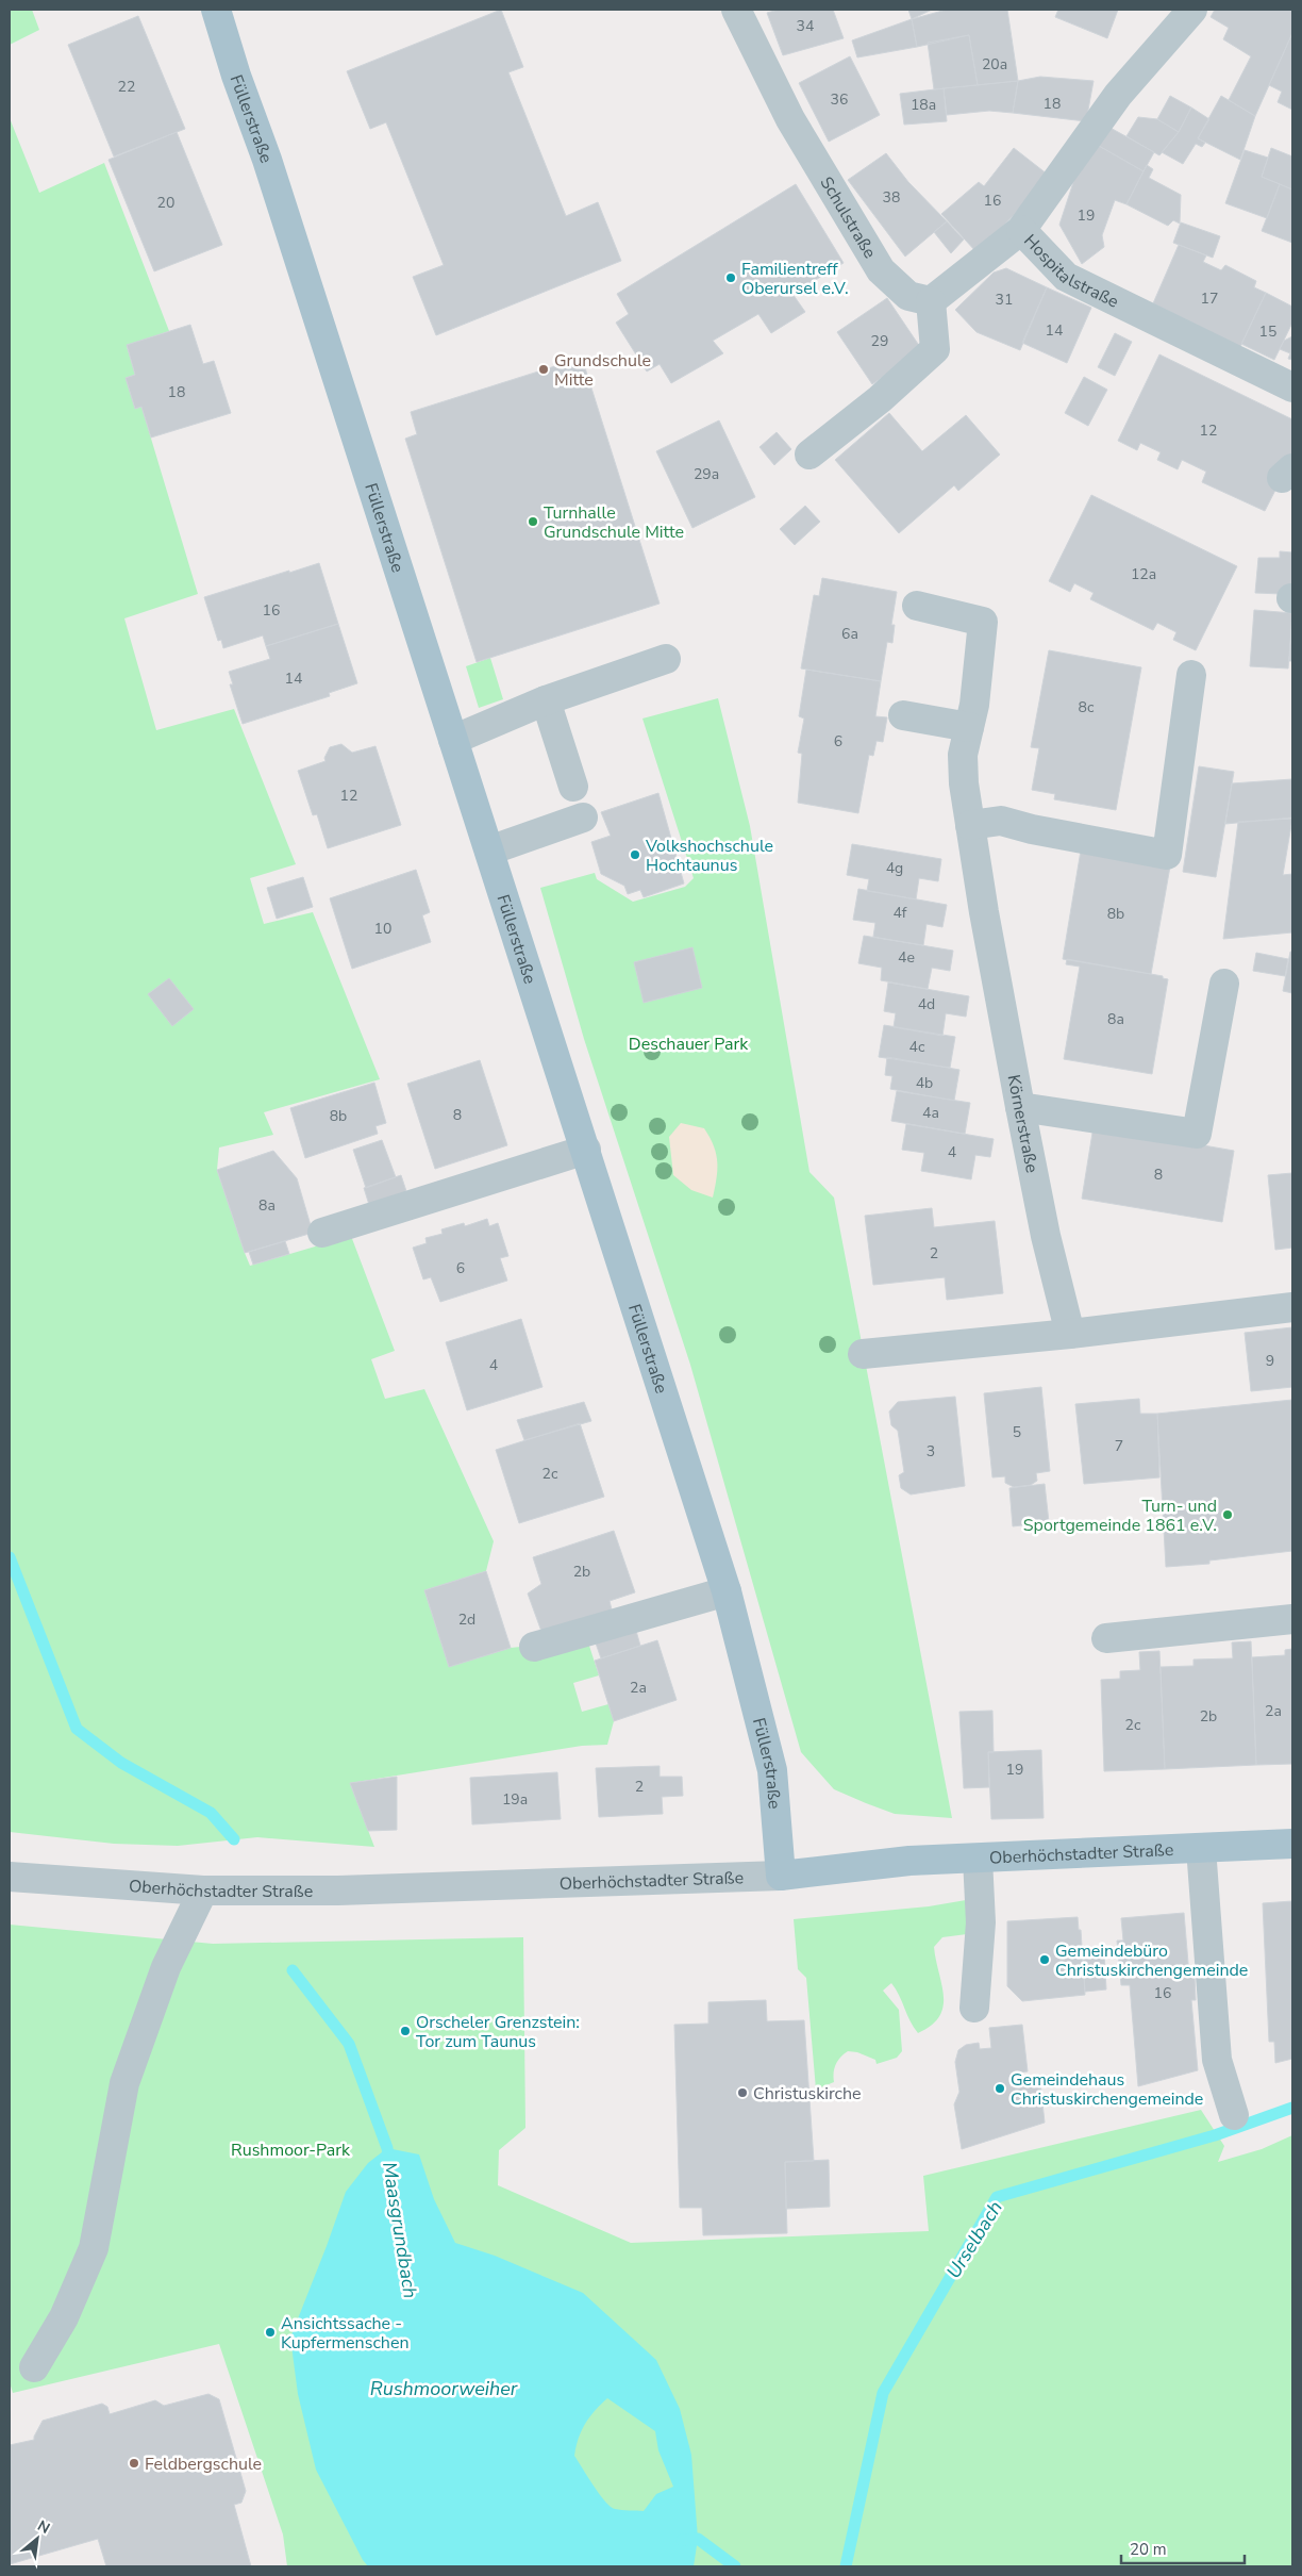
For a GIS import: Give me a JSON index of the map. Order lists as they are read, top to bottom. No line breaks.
{"streets":{"main road":["Füllerstraße","Oberhöchstadter Straße"],"street":["Schulstraße","Hospitalstraße","Körnerstraße"]},"crossings":[["Füllerstraße","Oberhöchstadter Straße"]],"water":["Maasgrundbach","Urselbach","Rushmoorweiher"],"parks":["Deschauer Park","Rushmoor-Park"],"places":["Familientreff Oberursel e.V.","Grundschule Mitte","Turnhalle Grundschule Mitte","Volkshochschule Hochtaunus","Turn- und Sportgemeinde 1861 e.V.","Gemeindebüro Christuskirchengemeinde","Orscheler Grenzstein: Tor zum Taunus","Gemeindehaus Christuskirchengemeinde","Christuskirche","Ansichtssache - Kupfermenschen","Feldbergschule"],"house_numbers":["34","20a","22","36","18","18a","38","16","20","19","17","31","14","15","29","18","12","29a","12a","16","6a","14","8c","6","12","4g","4f","8b","10","4e","4d","8a","4c","4b","4a","8","8b","4","8","8a","2","6","9","4","5","7","3","2c","2b","2d","2a","2a","2b","2c","19","2","19a","16"],"scale_bar":"20 m","north":"top right"}
